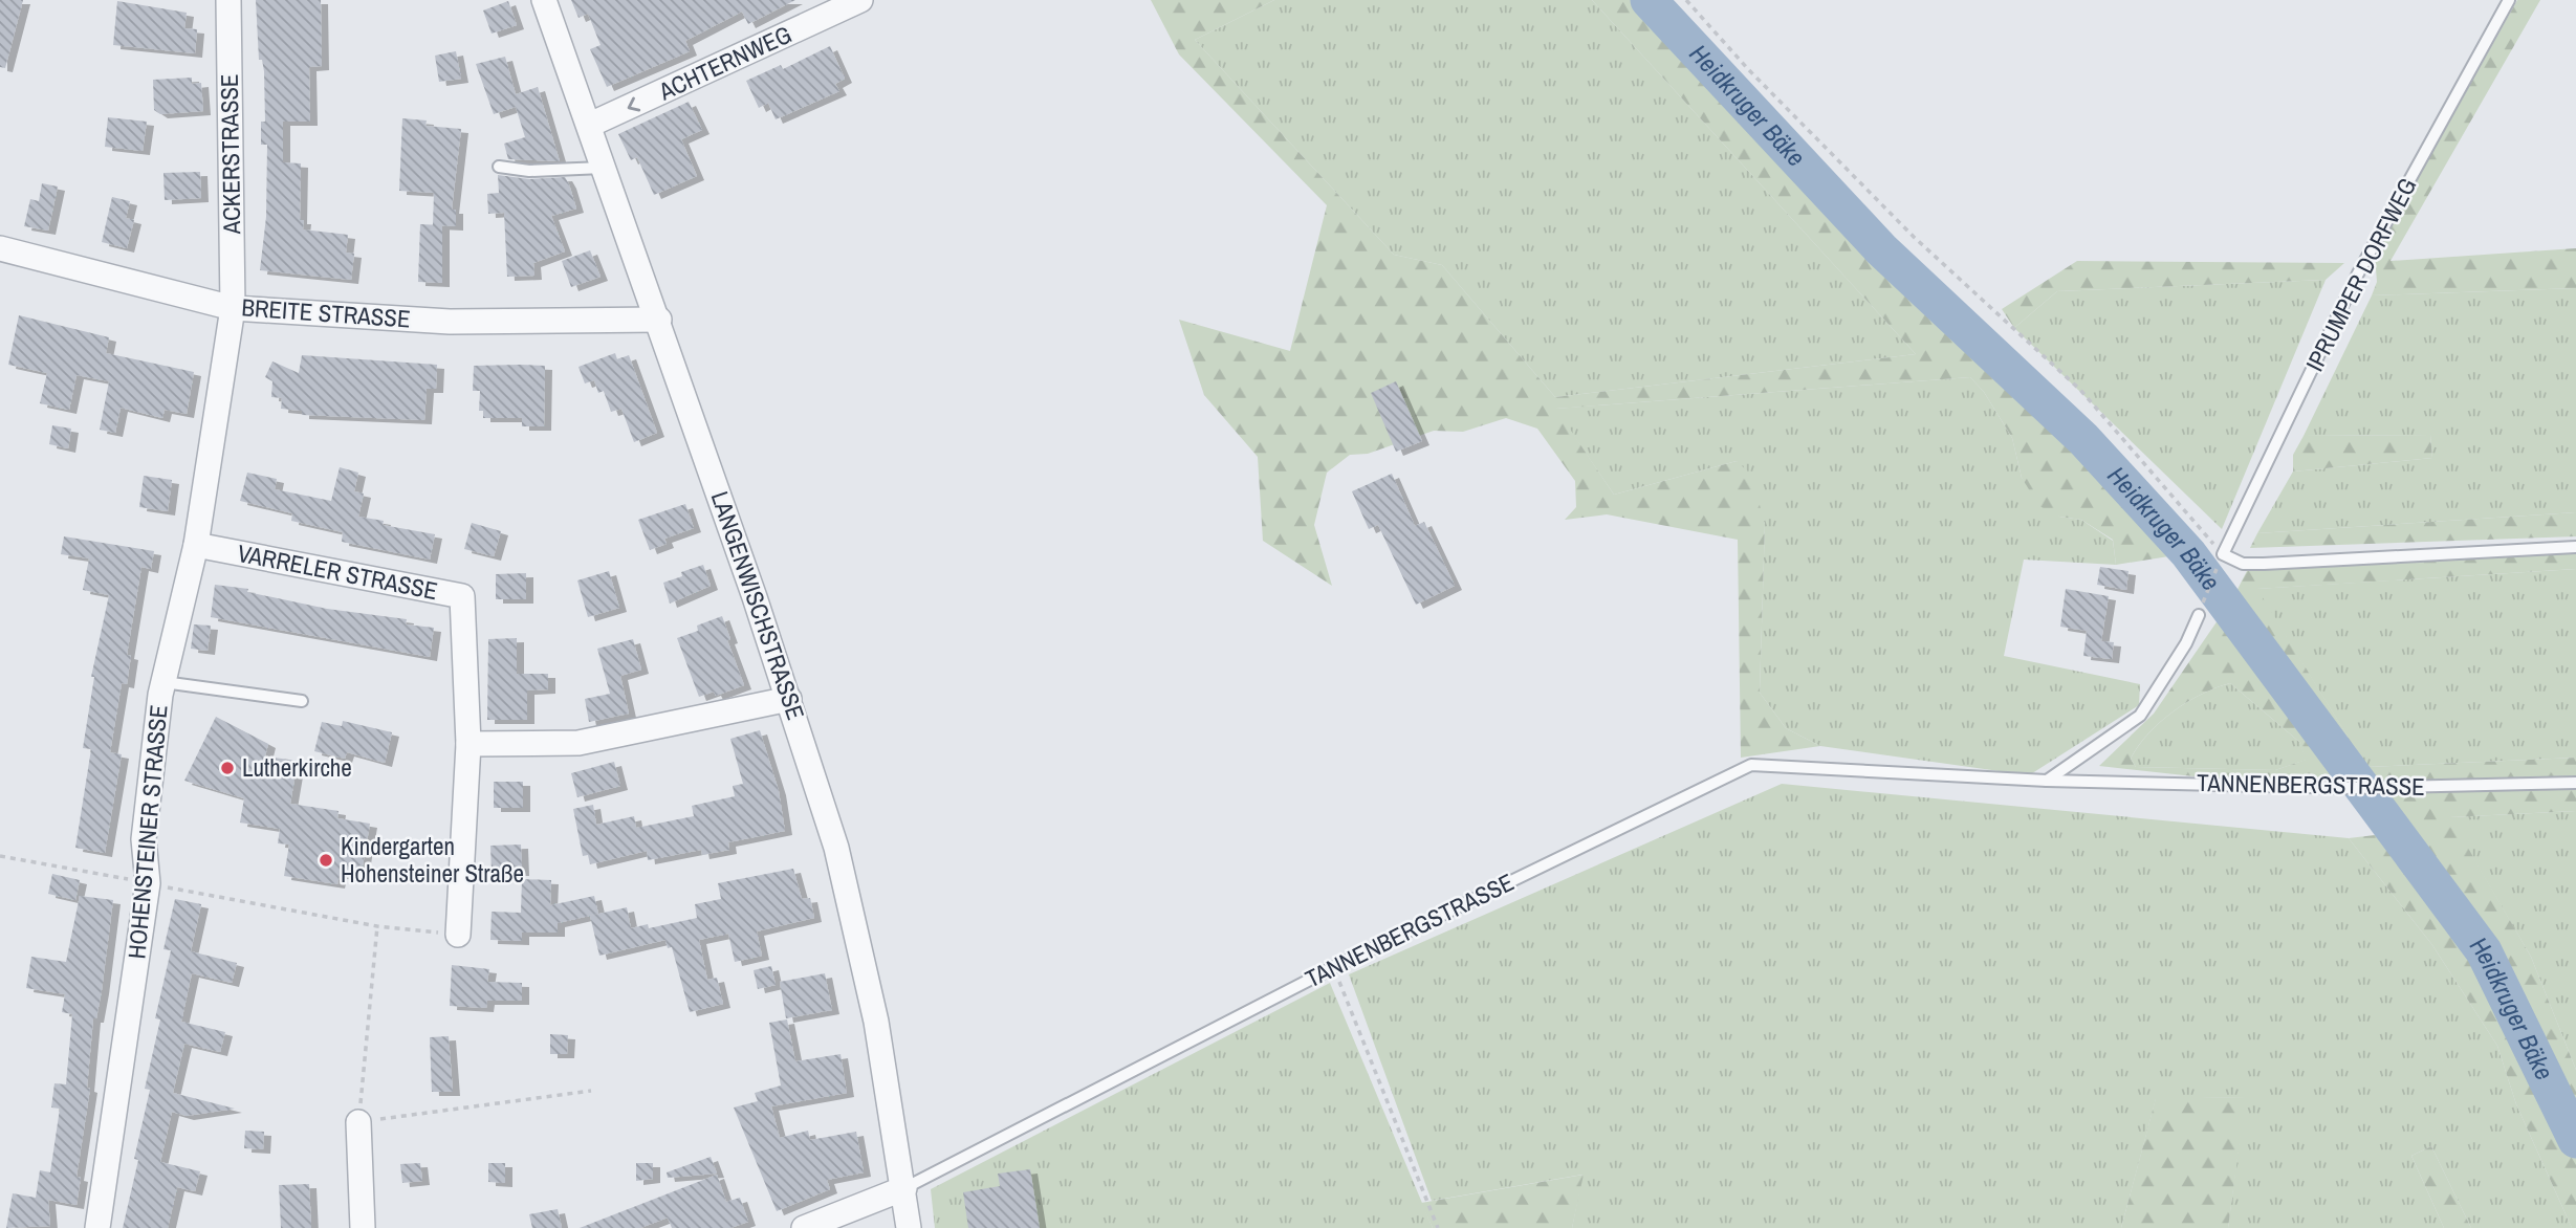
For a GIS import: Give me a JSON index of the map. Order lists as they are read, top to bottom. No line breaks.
{"streets":{"street":["ACHTERNWEG","ACKERSTRASSE","BREITE STRASSE","VARRELER STRASSE","LANGENWISCHSTRASSE","TANNENBERGSTRASSE","HOHENSTEINER STRASSE"],"lane":["IPRUMPER DORFWEG"]},"crossings":[["ACHTERNWEG","LANGENWISCHSTRASSE"],["ACKERSTRASSE","BREITE STRASSE"],["ACKERSTRASSE","HOHENSTEINER STRASSE"],["BREITE STRASSE","LANGENWISCHSTRASSE"],["BREITE STRASSE","HOHENSTEINER STRASSE"],["VARRELER STRASSE","HOHENSTEINER STRASSE"],["LANGENWISCHSTRASSE","TANNENBERGSTRASSE"]],"one_way":["ACHTERNWEG"],"water":["Heidkruger Bäke"],"places":["Lutherkirche","Kindergarten Hohensteiner Straße"]}
